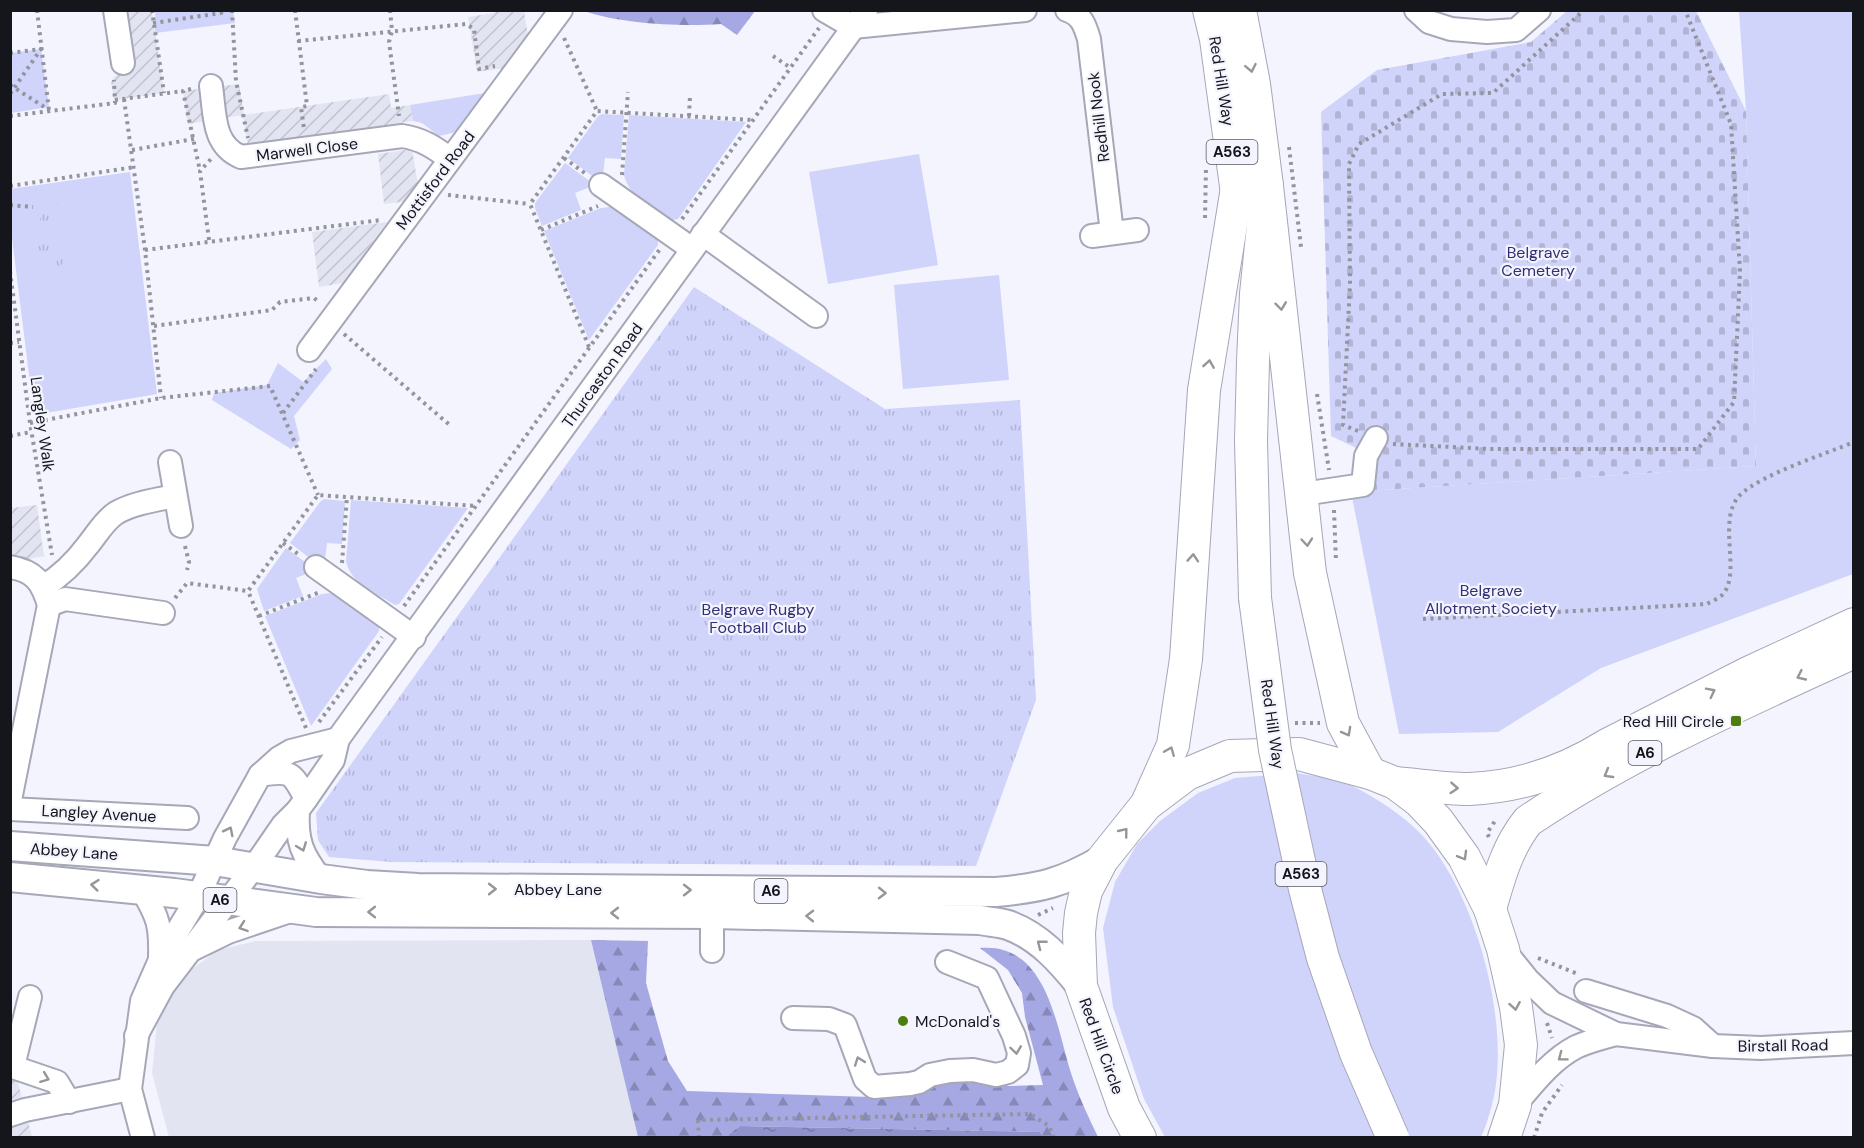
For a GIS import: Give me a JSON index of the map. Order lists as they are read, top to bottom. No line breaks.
{"streets":{"highway":["Red Hill Way","A563","A6","Red Hill Circle"],"main road":["Abbey Lane"],"street":["Redhill Nook","Marwell Close","Mottisford Road","Thurcaston Road","Langley Avenue","Birstall Road"],"path":["Langley Walk"]},"crossings":[["Marwell Close","Mottisford Road"],["Thurcaston Road","Abbey Lane"],["A6","Red Hill Circle"],["Abbey Lane","Red Hill Circle"],["Birstall Road","Red Hill Circle"]],"parks":["Belgrave Cemetery","Belgrave Allotment Society","Belgrave Rugby Football Club"],"places":{"transit":["Red Hill Circle"],"other":["McDonald's"]}}
